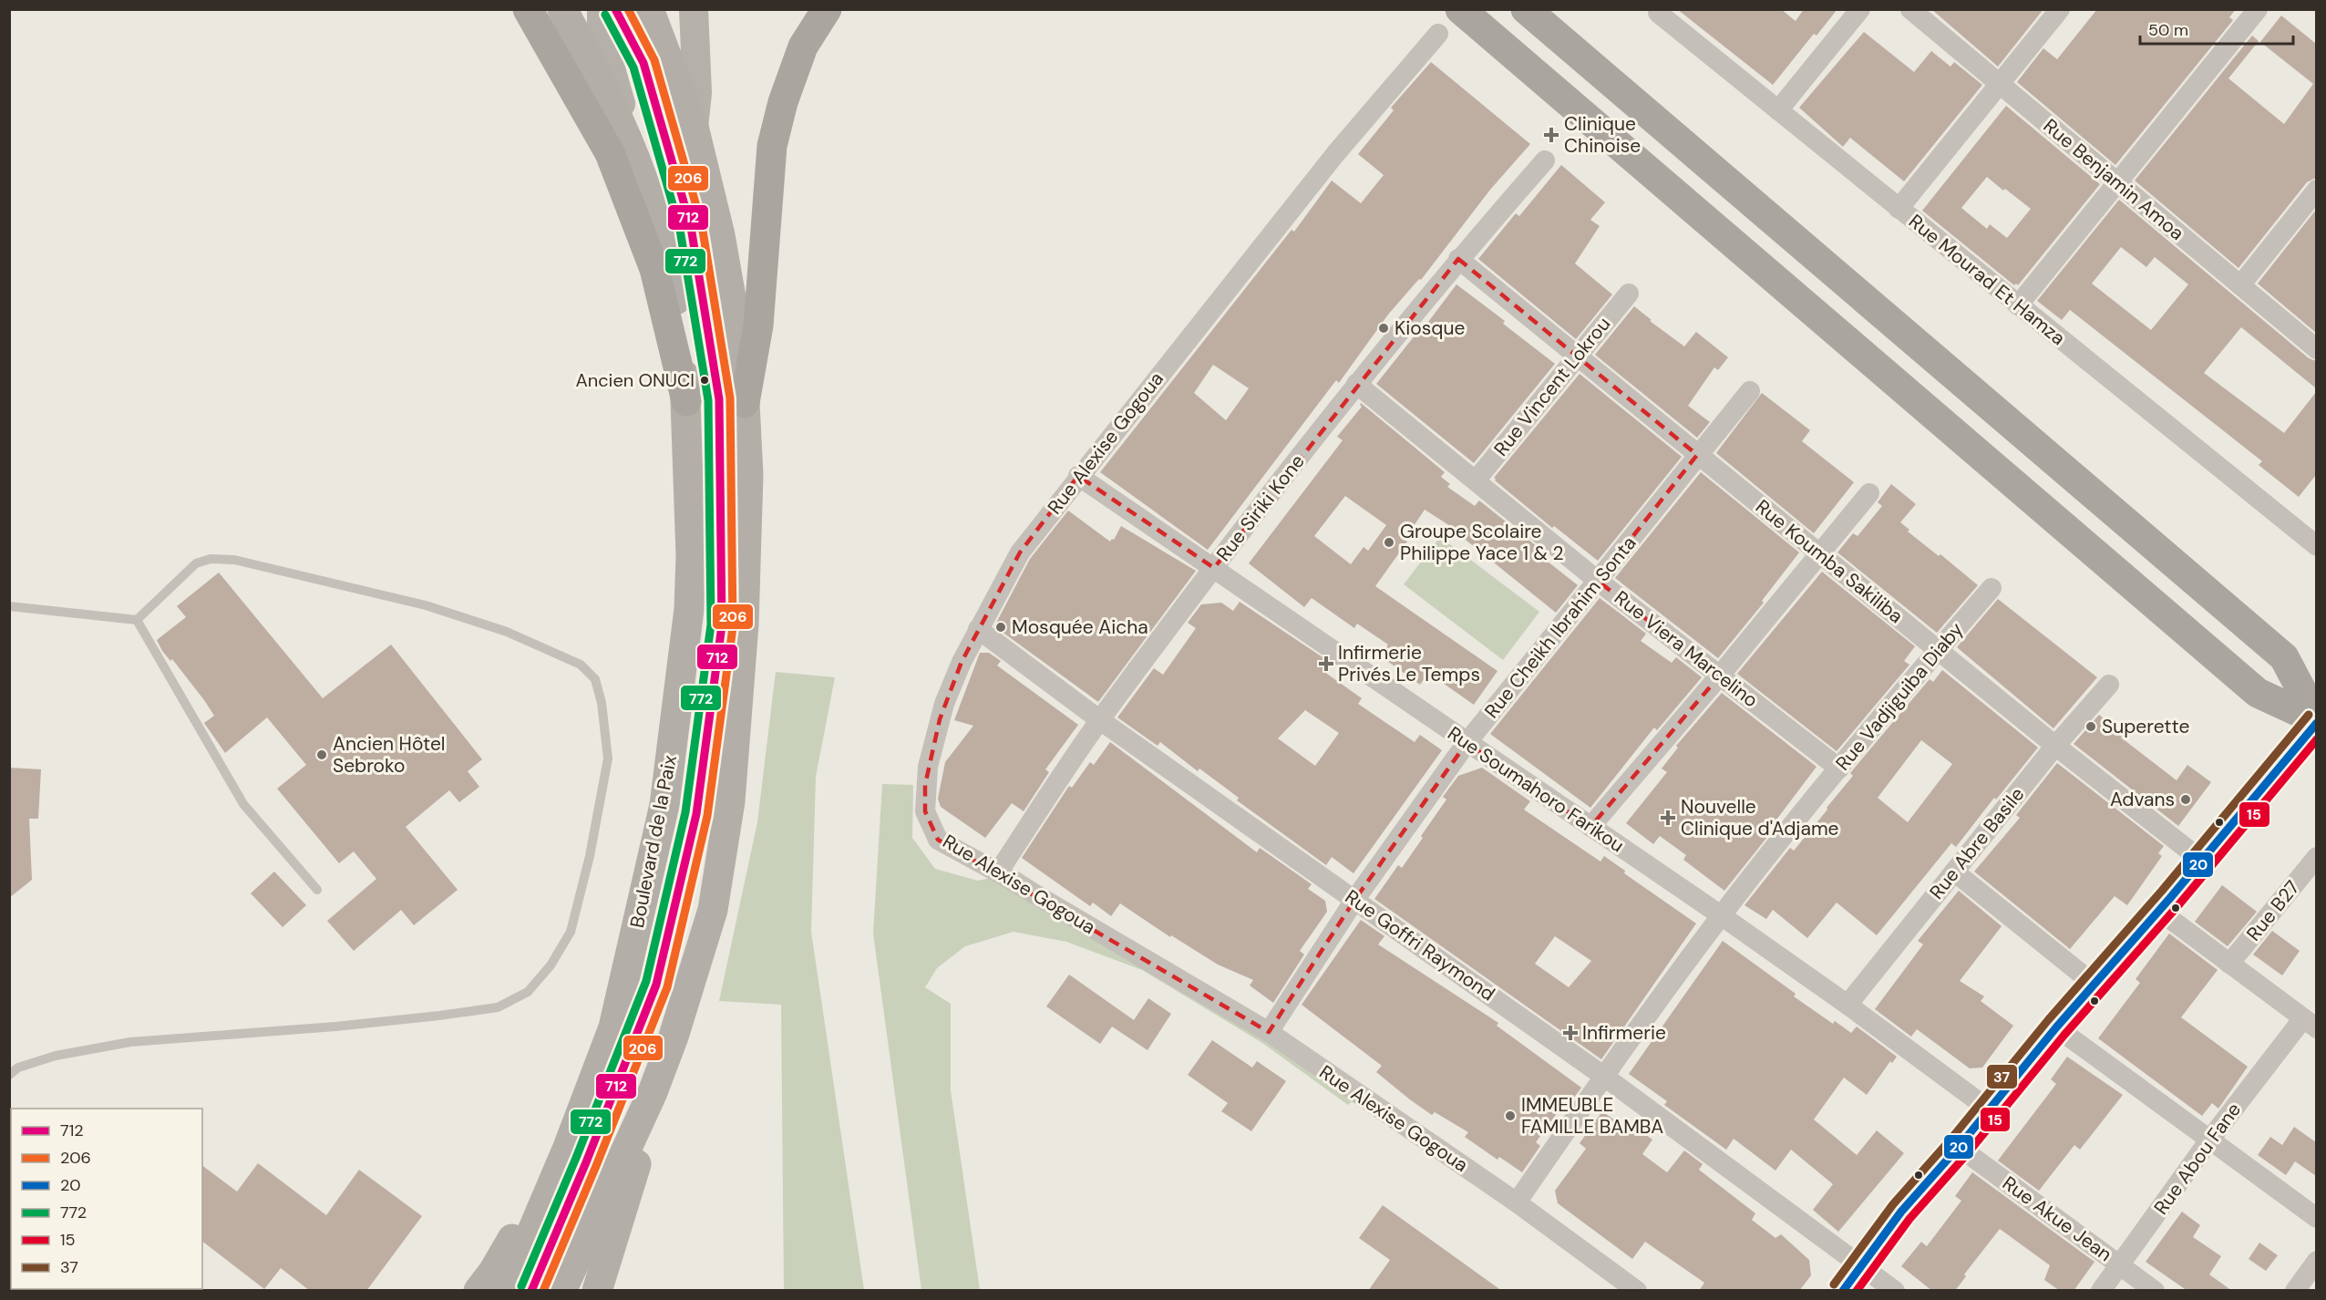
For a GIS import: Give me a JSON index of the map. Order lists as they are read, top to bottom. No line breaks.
{"streets":{"main road":["Boulevard de la Paix"],"street":["Rue Benjamin Amoa","Rue Mourad Et Hamza","Rue Vincent Lokrou","Rue Alexise Gogoua","Rue Siriki Kone","Rue Koumba Sakiliba","Rue Cheikh Ibrahim Sonta","Rue Viera Marcelino","Rue Vadjiguiba Diaby","Rue Soumahoro Farikou","Rue Abre Basile","Rue B27","Rue Goffri Raymond","Rue Abou Fane","Rue Akue Jean"]},"crossings":[["Rue Vincent Lokrou","Rue Koumba Sakiliba"],["Rue Vincent Lokrou","Rue Viera Marcelino"],["Rue Alexise Gogoua","Rue Siriki Kone"],["Rue Alexise Gogoua","Rue Cheikh Ibrahim Sonta"],["Rue Alexise Gogoua","Rue Vadjiguiba Diaby"],["Rue Alexise Gogoua","Rue Soumahoro Farikou"],["Rue Alexise Gogoua","Rue Goffri Raymond"],["Rue Siriki Kone","Rue Koumba Sakiliba"],["Rue Siriki Kone","Rue Viera Marcelino"],["Rue Siriki Kone","Rue Soumahoro Farikou"],["Rue Siriki Kone","Rue Goffri Raymond"],["Rue Koumba Sakiliba","Rue Cheikh Ibrahim Sonta"],["Rue Koumba Sakiliba","Rue Vadjiguiba Diaby"],["Rue Koumba Sakiliba","Rue Abre Basile"],["Rue Cheikh Ibrahim Sonta","Rue Viera Marcelino"],["Rue Cheikh Ibrahim Sonta","Rue Soumahoro Farikou"],["Rue Cheikh Ibrahim Sonta","Rue Goffri Raymond"],["Rue Viera Marcelino","Rue Vadjiguiba Diaby"],["Rue Vadjiguiba Diaby","Rue Soumahoro Farikou"],["Rue Vadjiguiba Diaby","Rue Goffri Raymond"],["Rue Soumahoro Farikou","Rue Abre Basile"],["Rue Abou Fane","Rue Akue Jean"]],"places":{"health":["Clinique Chinoise","Infirmerie Privés Le Temps","Nouvelle Clinique d'Adjame","Infirmerie"],"other":["Kiosque","Ancien ONUCI","Groupe Scolaire Philippe Yace 1 & 2","Mosquée Aicha","Superette","Ancien Hôtel Sebroko","Advans","IMMEUBLE FAMILLE BAMBA"]},"lines":["transit line 712","transit line 206","transit line 772","transit line 37","transit line 20","transit line 15"],"legend":["712","206","20","772","15","37"],"scale_bar":"50 m"}
